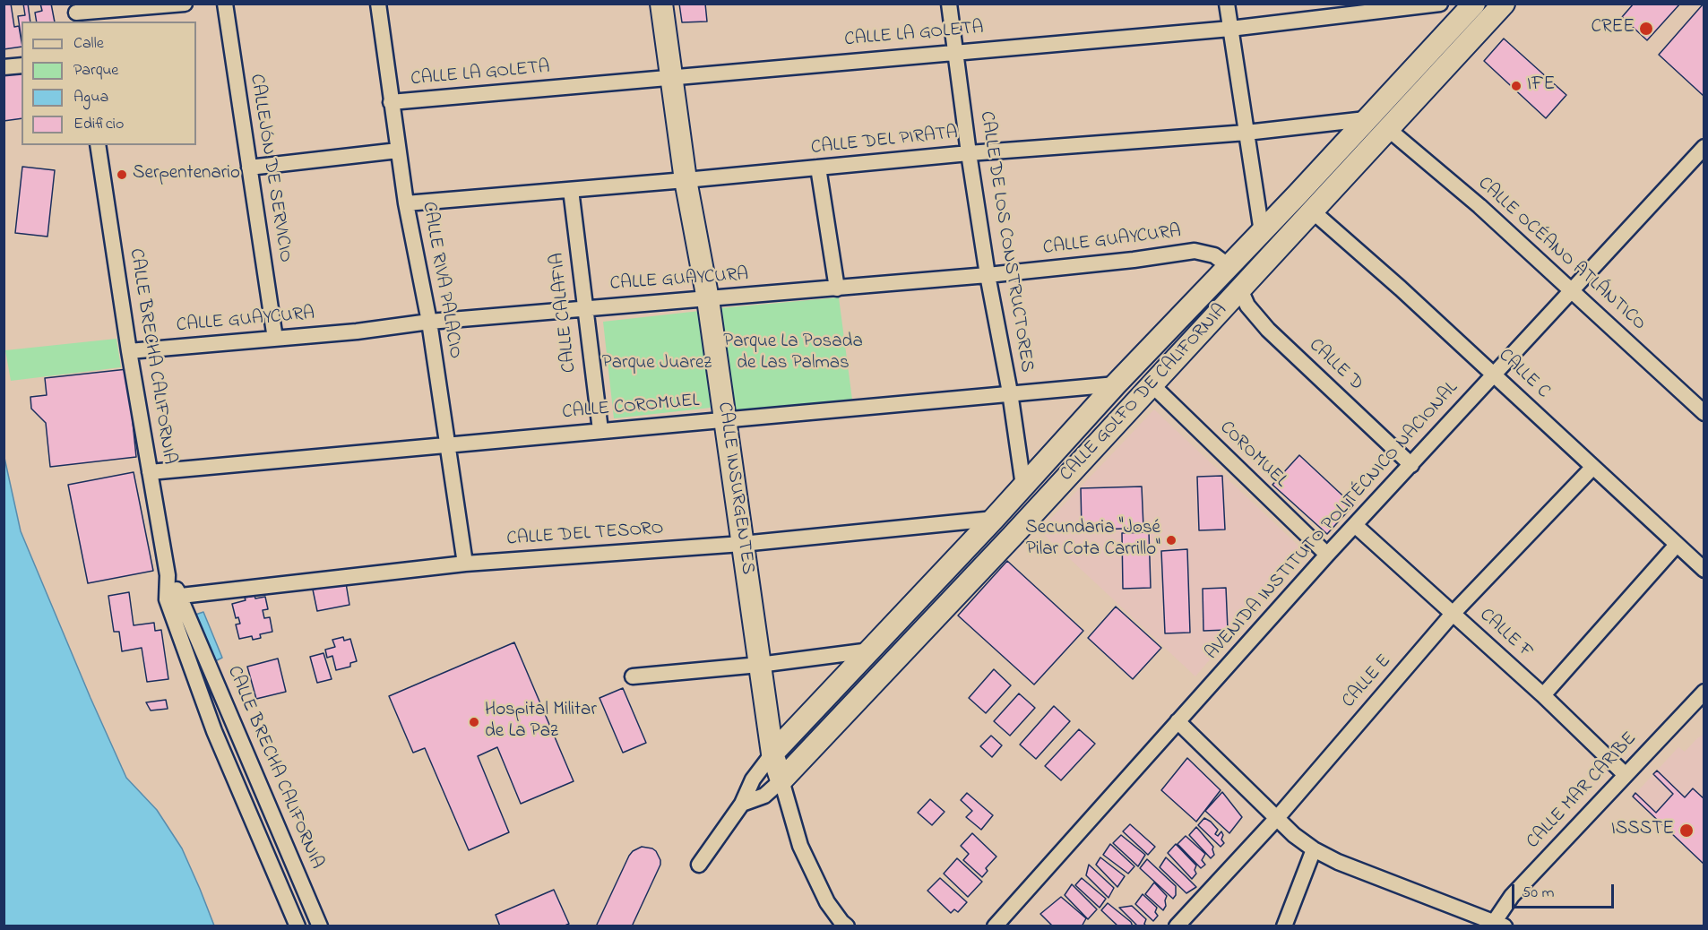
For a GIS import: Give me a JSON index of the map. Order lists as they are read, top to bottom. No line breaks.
{"streets":{"street":["CALLE LA GOLETA","CALLE DEL PIRATA","CALLEJÓN DE SERVICIO","CALLE GUAYCURA","CALLE DE LOS CONSTRUCTORES","CALLE OCÉANO ATLÁNTICO","CALLE RIVA PALACIO","CALLE CALAFIA","CALLE BRECHA CALIFORNIA","CALLE D","CALLE C","CALLE GOLFO DE CALIFORNIA","CALLE COROMUEL","COROMUEL","CALLE INSURGENTES","AVENIDA INSTITUTO POLITÉCNICO NACIONAL","CALLE DEL TESORO","CALLE F","CALLE E","CALLE MAR CARIBE"]},"crossings":[["CALLE LA GOLETA","CALLE DE LOS CONSTRUCTORES"],["CALLE LA GOLETA","CALLE RIVA PALACIO"],["CALLE LA GOLETA","CALLE INSURGENTES"],["CALLE DEL PIRATA","CALLE DE LOS CONSTRUCTORES"],["CALLE DEL PIRATA","CALLE RIVA PALACIO"],["CALLE DEL PIRATA","CALLE CALAFIA"],["CALLE DEL PIRATA","CALLE GOLFO DE CALIFORNIA"],["CALLE DEL PIRATA","CALLE INSURGENTES"],["CALLEJÓN DE SERVICIO","CALLE GUAYCURA"],["CALLE GUAYCURA","CALLE DE LOS CONSTRUCTORES"],["CALLE GUAYCURA","CALLE RIVA PALACIO"],["CALLE GUAYCURA","CALLE CALAFIA"],["CALLE GUAYCURA","CALLE BRECHA CALIFORNIA"],["CALLE GUAYCURA","CALLE GOLFO DE CALIFORNIA"],["CALLE GUAYCURA","CALLE INSURGENTES"],["CALLE DE LOS CONSTRUCTORES","CALLE GOLFO DE CALIFORNIA"],["CALLE DE LOS CONSTRUCTORES","CALLE COROMUEL"],["CALLE OCÉANO ATLÁNTICO","CALLE GOLFO DE CALIFORNIA"],["CALLE OCÉANO ATLÁNTICO","AVENIDA INSTITUTO POLITÉCNICO NACIONAL"],["CALLE RIVA PALACIO","CALLE COROMUEL"],["CALLE RIVA PALACIO","CALLE DEL TESORO"],["CALLE CALAFIA","CALLE COROMUEL"],["CALLE BRECHA CALIFORNIA","CALLE COROMUEL"],["CALLE BRECHA CALIFORNIA","CALLE DEL TESORO"],["CALLE D","CALLE GOLFO DE CALIFORNIA"],["CALLE D","AVENIDA INSTITUTO POLITÉCNICO NACIONAL"],["CALLE C","CALLE GOLFO DE CALIFORNIA"],["CALLE C","AVENIDA INSTITUTO POLITÉCNICO NACIONAL"],["CALLE C","CALLE E"],["CALLE GOLFO DE CALIFORNIA","CALLE COROMUEL"],["CALLE GOLFO DE CALIFORNIA","COROMUEL"],["CALLE GOLFO DE CALIFORNIA","CALLE INSURGENTES"],["CALLE GOLFO DE CALIFORNIA","CALLE DEL TESORO"],["CALLE COROMUEL","CALLE INSURGENTES"],["COROMUEL","AVENIDA INSTITUTO POLITÉCNICO NACIONAL"],["CALLE INSURGENTES","CALLE DEL TESORO"],["AVENIDA INSTITUTO POLITÉCNICO NACIONAL","CALLE F"],["CALLE F","CALLE E"],["CALLE F","CALLE MAR CARIBE"]],"parks":["Parque La Posada de Las Palmas","Parque Juarez"],"places":["CREE","IFE","Serpentenario","Secundaria \"José Pilar Cota Carrillo\"","Hospital Militar de La Paz","ISSSTE"],"legend":["Calle","Parque","Agua","Edificio"],"scale_bar":"50 m"}
